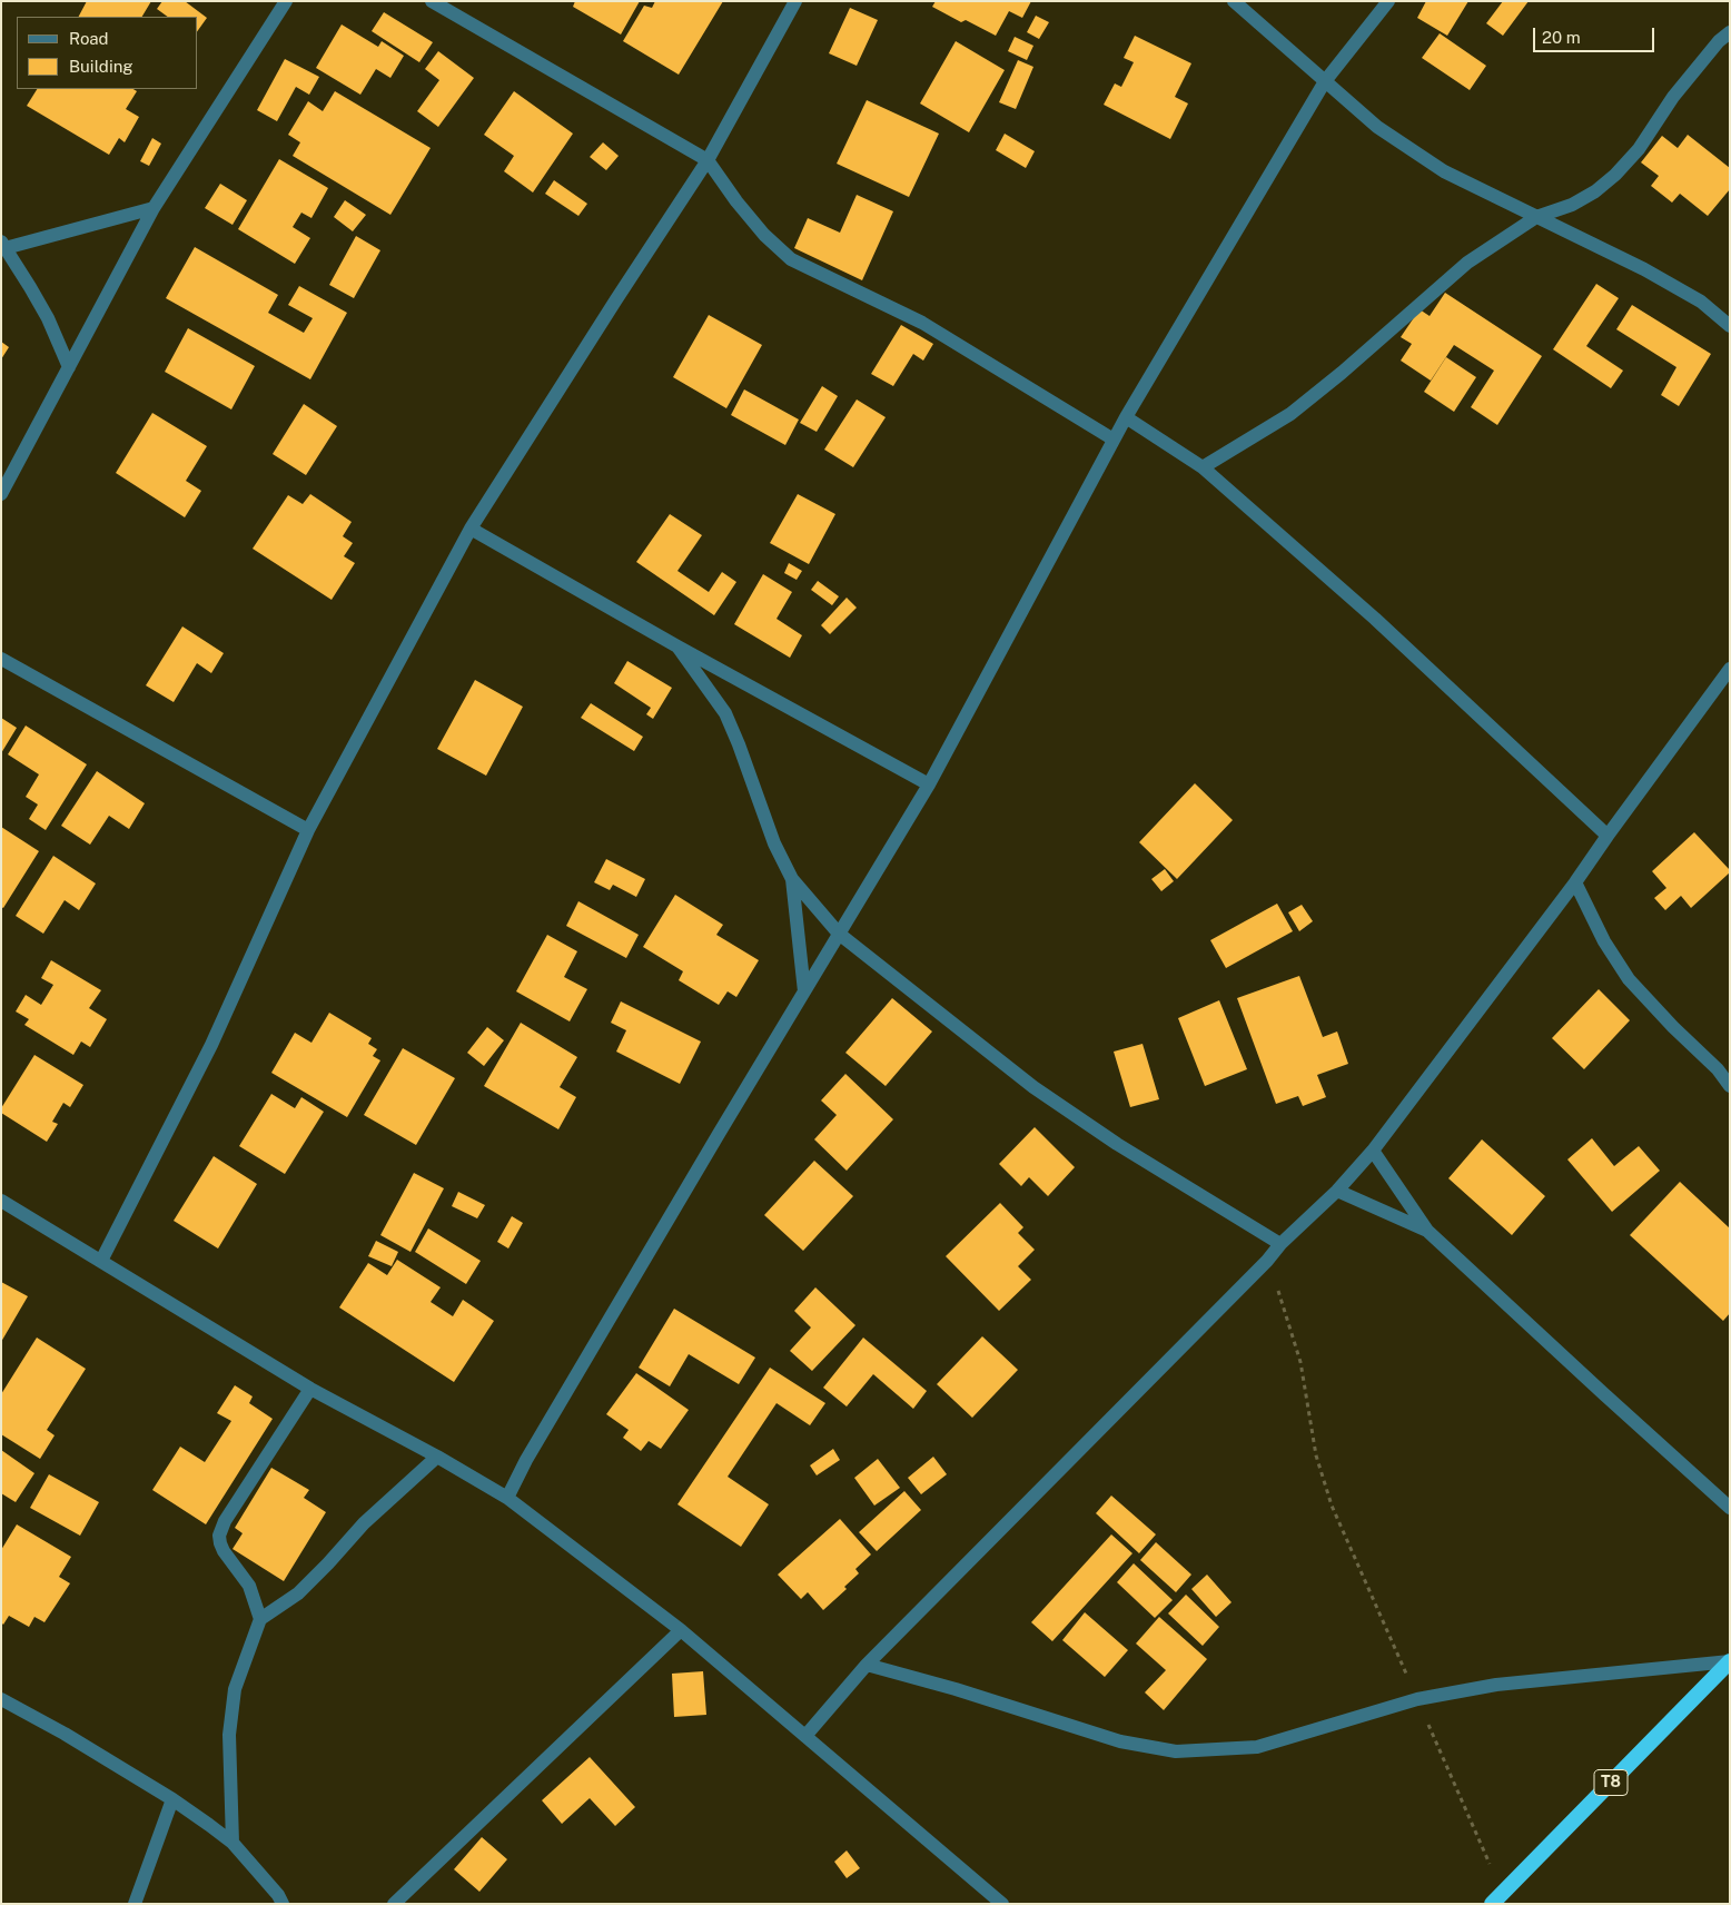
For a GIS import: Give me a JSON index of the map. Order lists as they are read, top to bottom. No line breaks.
{"streets":{"highway":["T8"]},"legend":["Road","Building"],"scale_bar":"20 m"}
